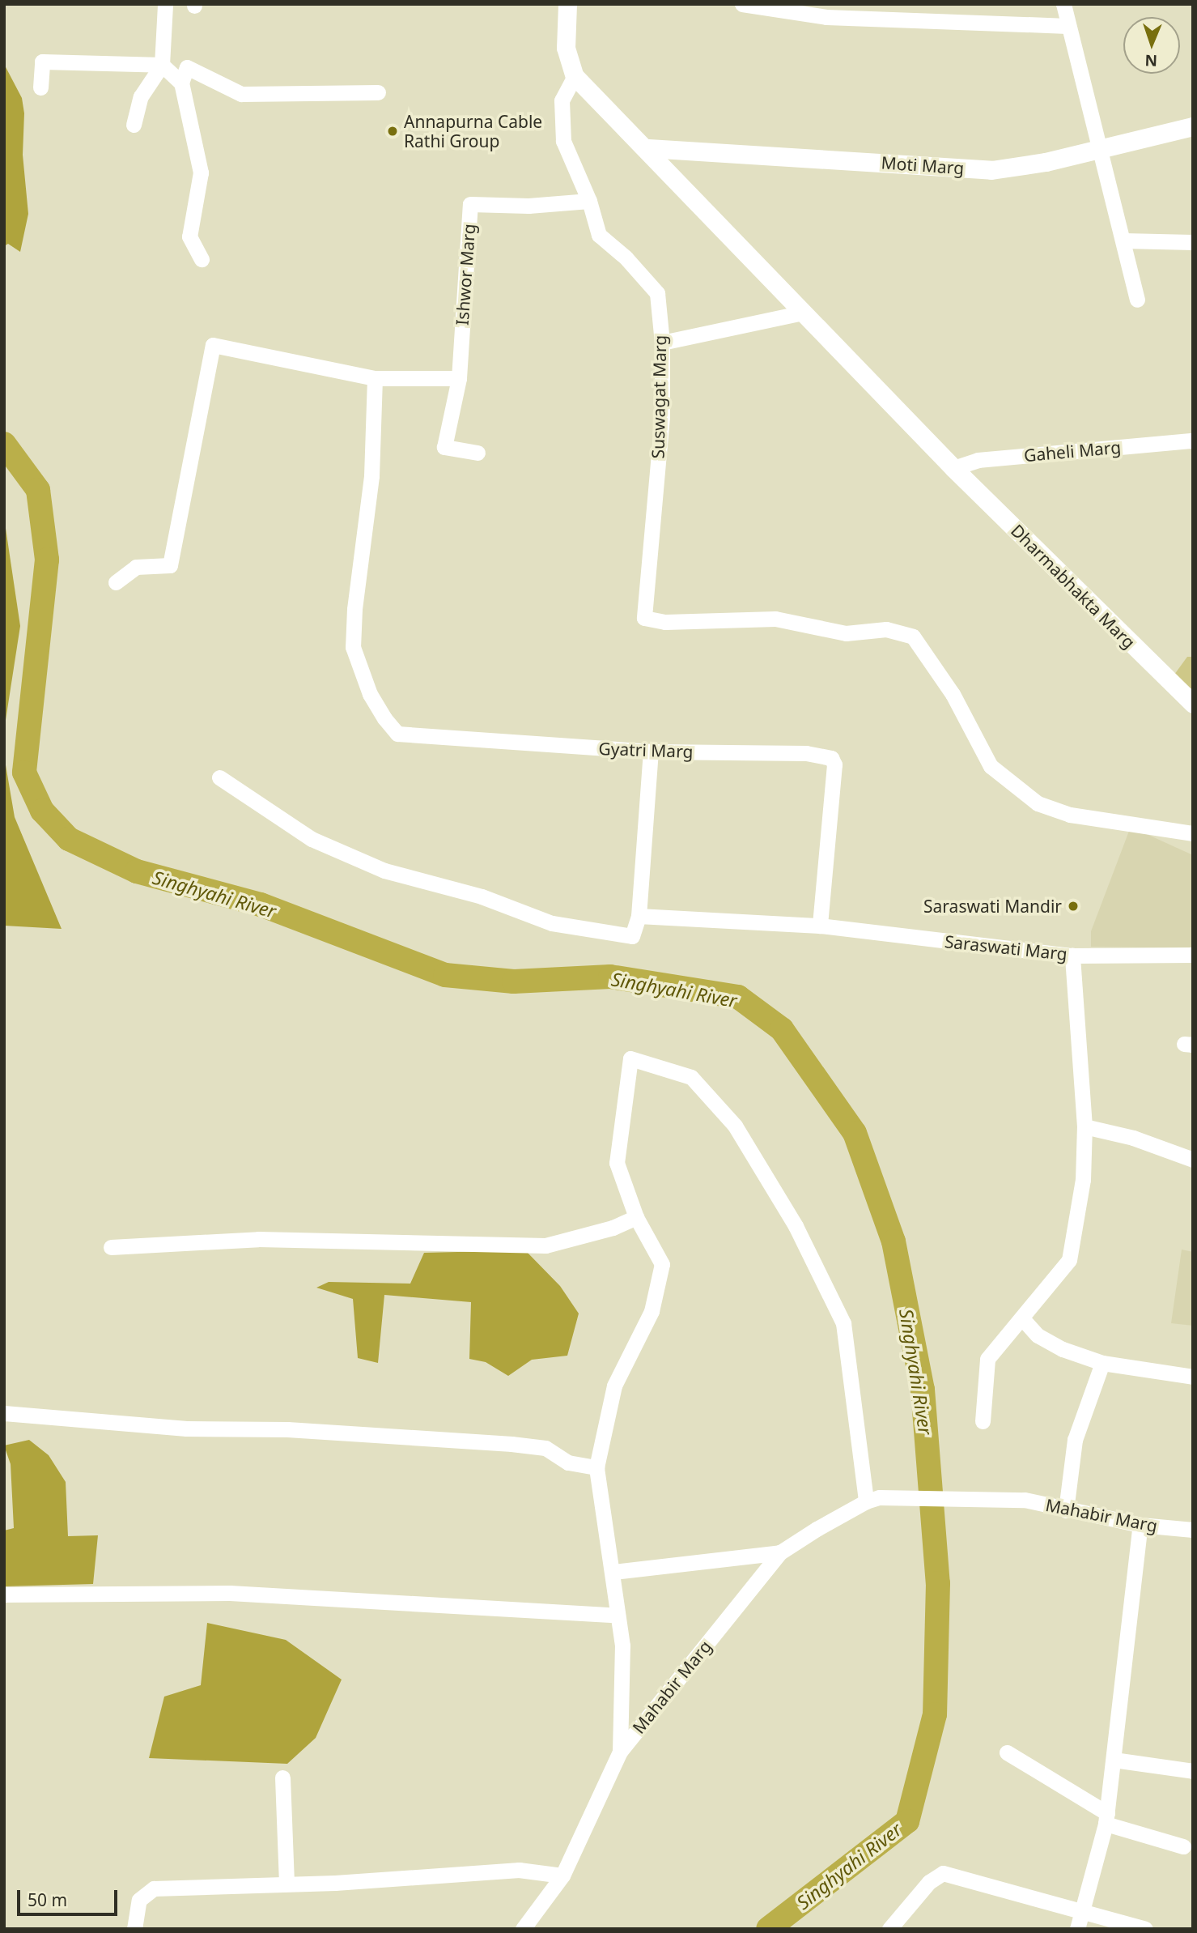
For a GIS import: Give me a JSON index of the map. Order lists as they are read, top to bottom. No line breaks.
{"streets":{"street":["Moti Marg","Ishwor Marg","Suswagat Marg","Gaheli Marg","Dharmabhakta Marg","Gyatri Marg","Saraswati Marg","Mahabir Marg"]},"crossings":[["Moti Marg","Dharmabhakta Marg"],["Ishwor Marg","Suswagat Marg"],["Gaheli Marg","Dharmabhakta Marg"],["Gyatri Marg","Saraswati Marg"]],"water":["Singhyahi River"],"places":["Annapurna Cable Rathi Group","Saraswati Mandir"],"scale_bar":"50 m","north":"bottom"}
